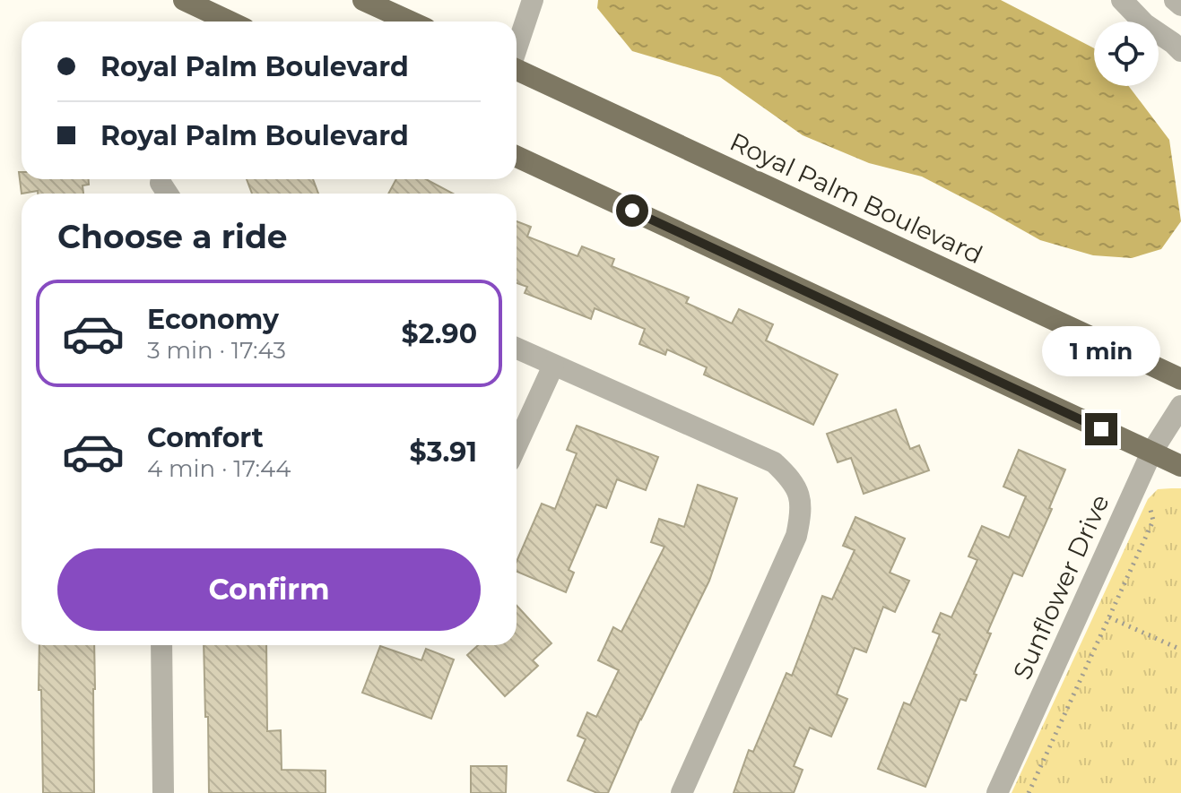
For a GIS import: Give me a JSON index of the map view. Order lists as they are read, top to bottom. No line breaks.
{"streets":{"main road":["Royal Palm Boulevard"],"street":["Sunflower Drive"]},"page":{"banner":["Royal Palm Boulevard","Royal Palm Boulevard"],"heading":"Choose a ride","list":[{"name":"Economy","note":"3 min · 17:43","value":"$2.90"},{"name":"Comfort","note":"4 min · 17:44","value":"$3.91"}],"bubble":"1 min","buttons":"Confirm"}}
